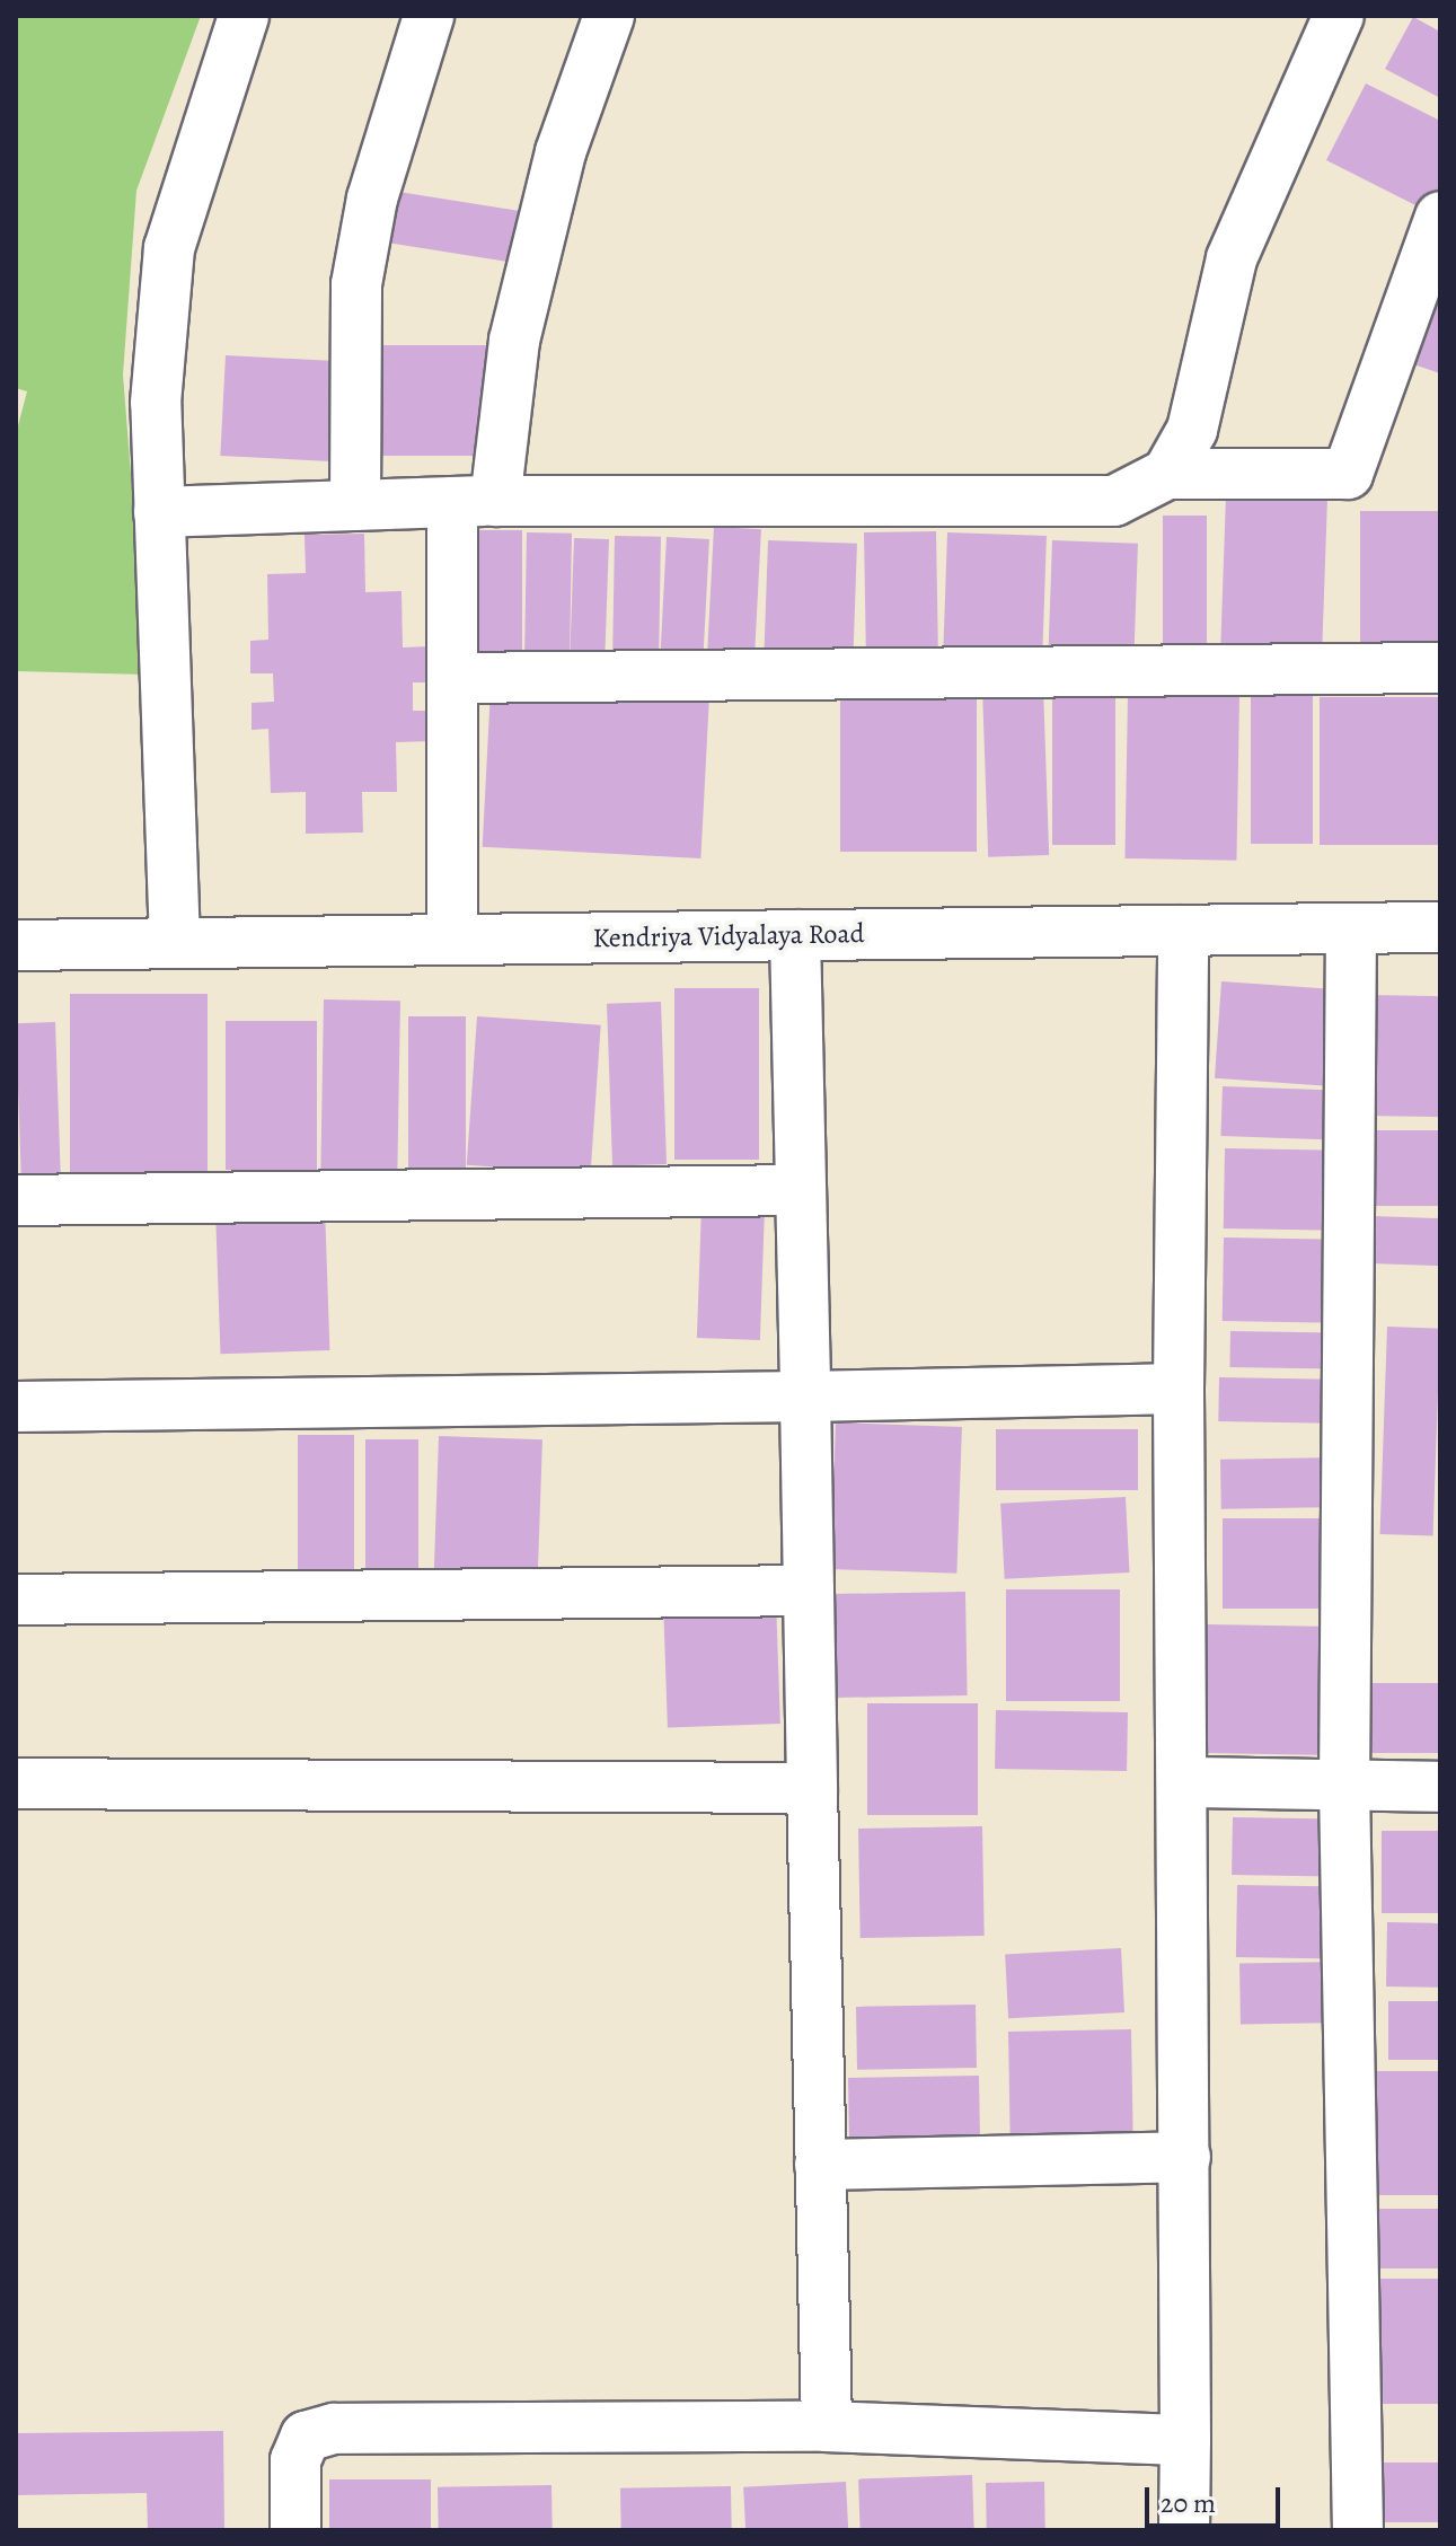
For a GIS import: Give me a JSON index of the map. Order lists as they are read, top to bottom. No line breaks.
{"streets":{"street":["Kendriya Vidyalaya Road"]},"scale_bar":"20 m"}
